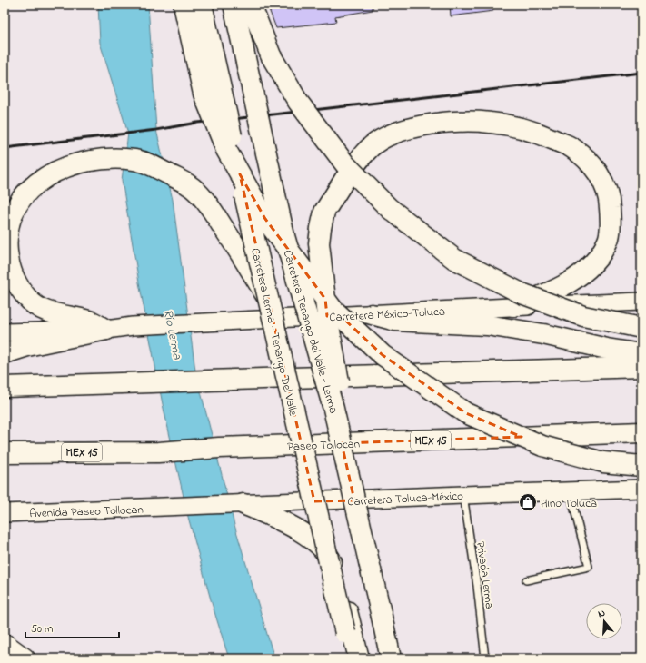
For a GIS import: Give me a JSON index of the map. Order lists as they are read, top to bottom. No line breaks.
{"streets":{"highway":["Carretera Lerma - Tenango Del Valle","Carretera Tenango del Valle - Lerma","MEX 15","Paseo Tollocan"],"main road":["Carretera México-Toluca","Carretera Toluca-México","Avenida Paseo Tollocan"],"lane":["Privada Lerma"]},"crossings":[["Carretera Toluca-México","Avenida Paseo Tollocan"],["Carretera Toluca-México","Privada Lerma"]],"water":["Río Lerma"],"places":{"shop":["Hino Toluca"]},"scale_bar":"50 m","north":"top"}
